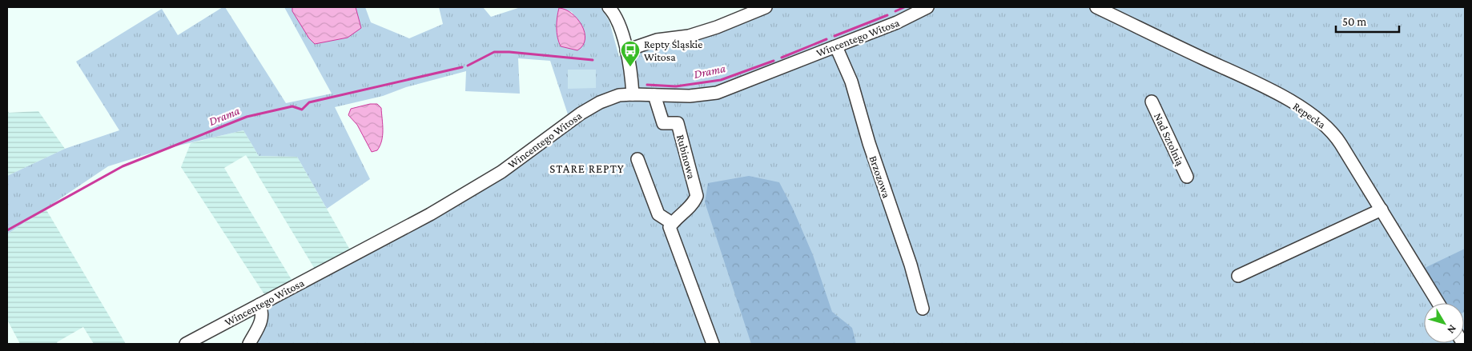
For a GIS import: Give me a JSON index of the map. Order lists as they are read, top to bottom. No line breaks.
{"streets":{"street":["Wincentego Witosa","Repecka","Nad Sztolnią","Rubinowa","Brzozowa"]},"crossings":[["Wincentego Witosa","Rubinowa"],["Wincentego Witosa","Brzozowa"]],"districts":["STARE REPTY"],"water":["Drama"],"places":{"bus stop":["Repty Śląskie Witosa"]},"scale_bar":"50 m","north":"bottom right"}
